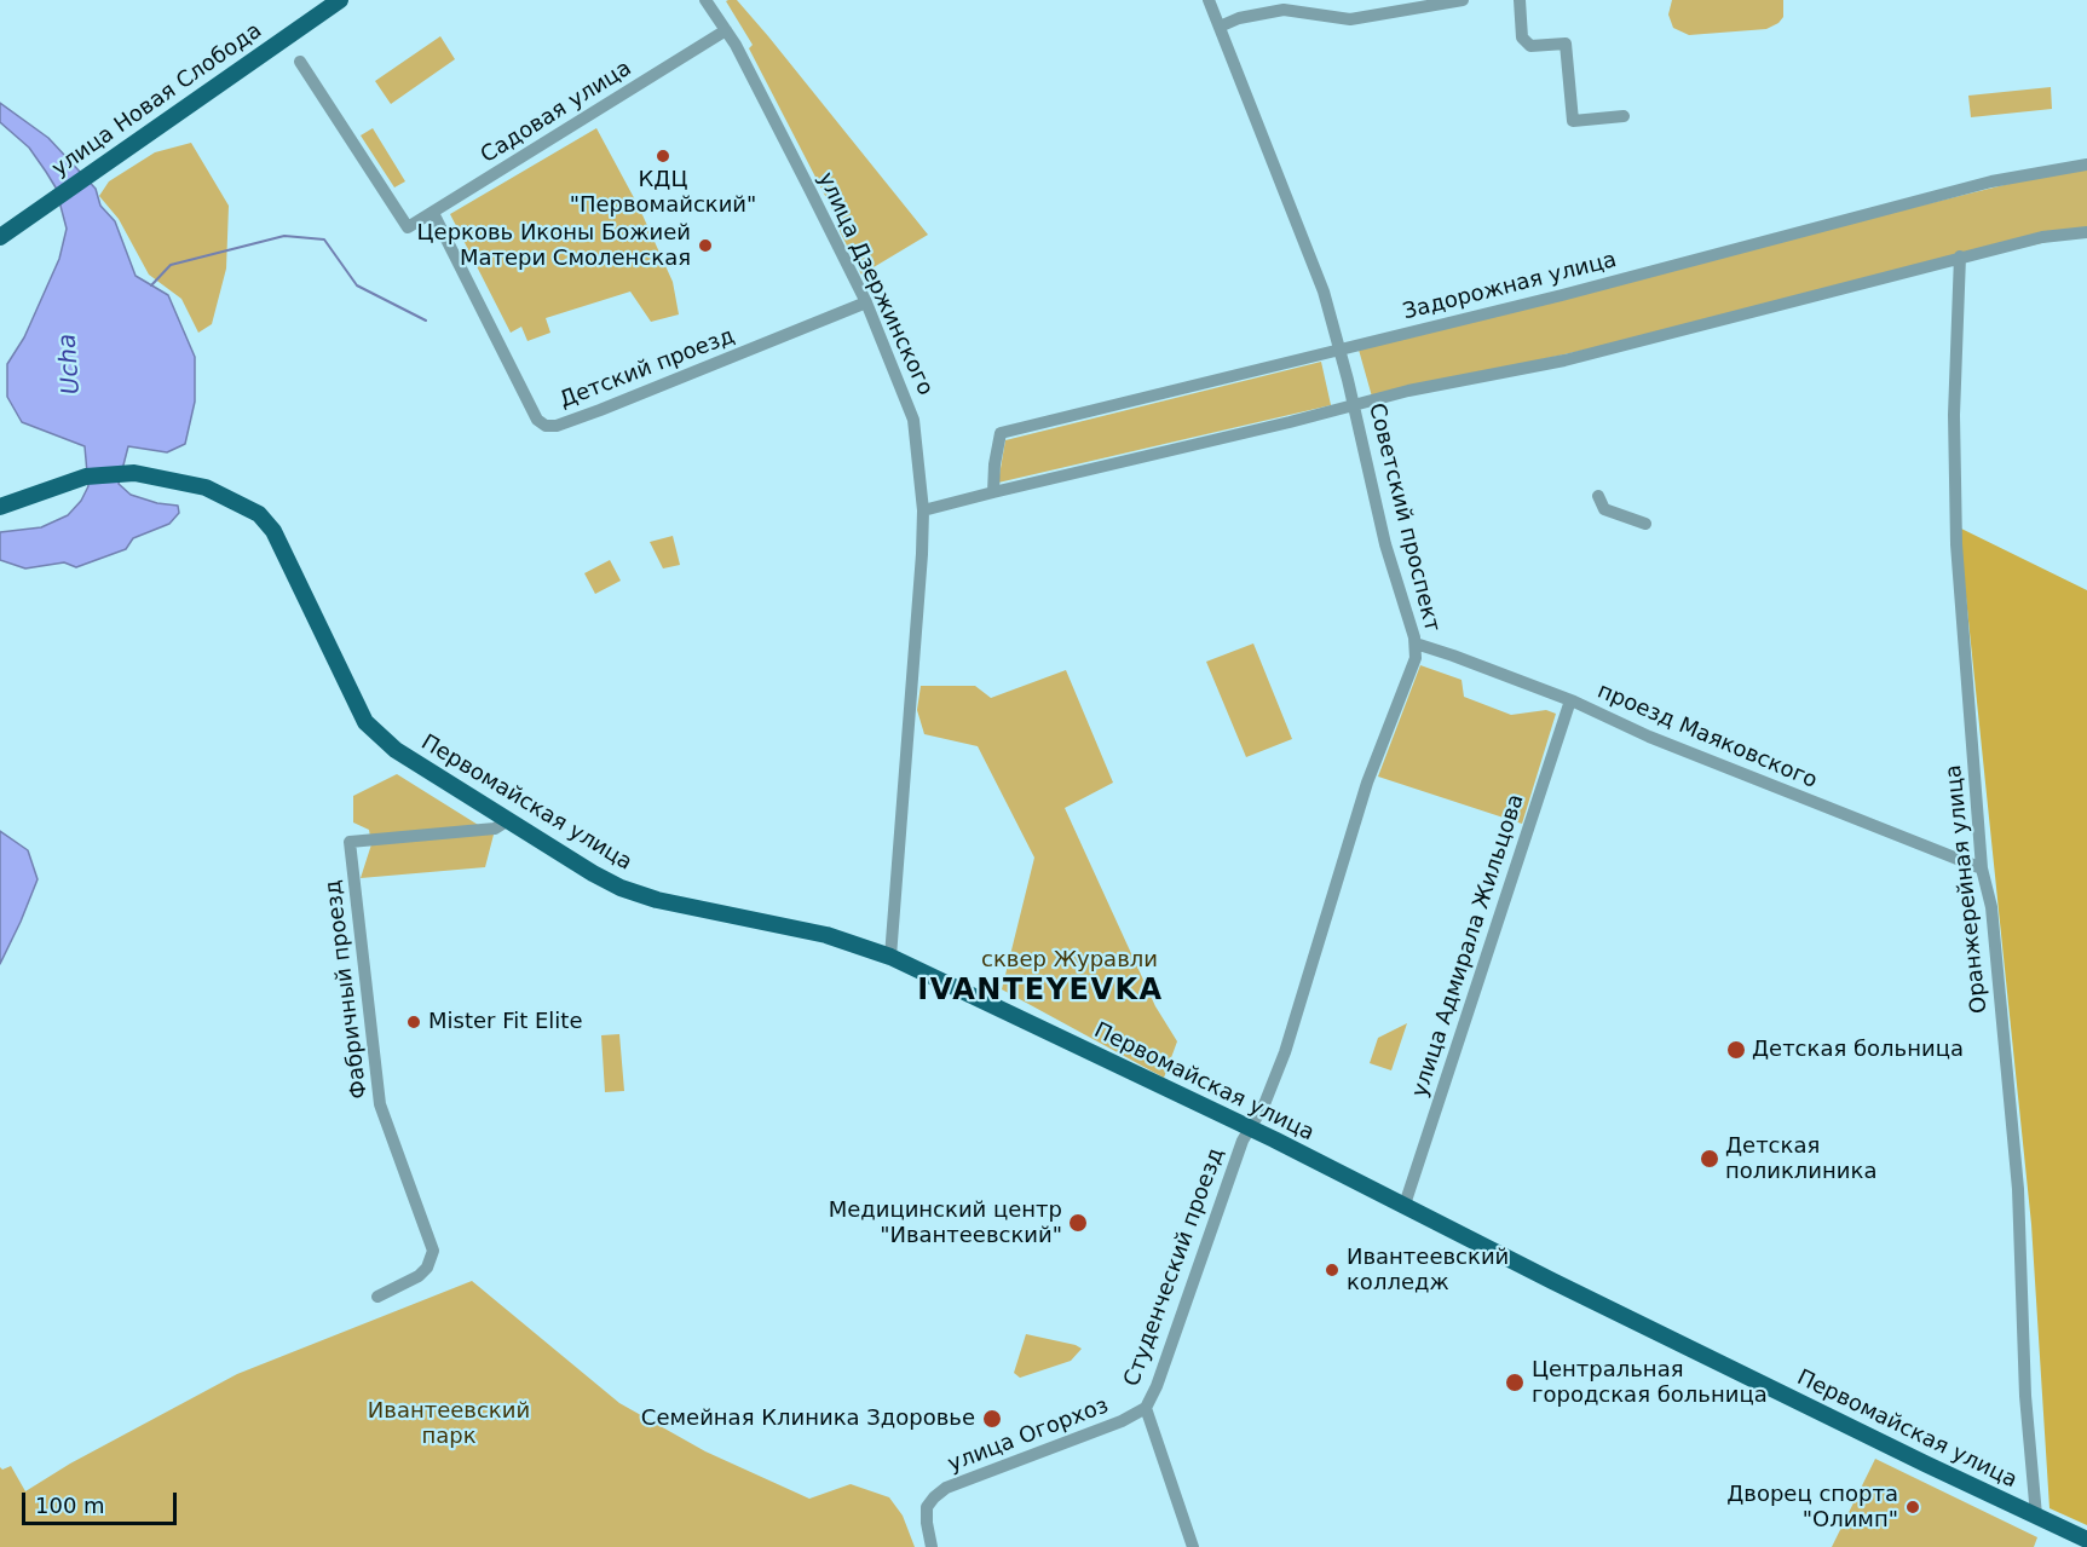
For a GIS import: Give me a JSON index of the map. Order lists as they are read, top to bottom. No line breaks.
{"streets":{"main road":["улица Новая Слобода","Первомайская улица"],"street":["Садовая улица","улица Дзержинского","Задорожная улица","Детский проезд","Советский проспект","проезд Маяковского","Оранжерейная улица","улица Адмирала Жильцова","Фабричный проезд","Студенческий проезд","улица Огорхоз"]},"crossings":[["Садовая улица","улица Дзержинского"],["Садовая улица","Детский проезд"],["улица Дзержинского","Детский проезд"],["улица Дзержинского","Первомайская улица"],["Задорожная улица","Советский проспект"],["Советский проспект","проезд Маяковского"],["Советский проспект","Первомайская улица"],["Советский проспект","Студенческий проезд"],["проезд Маяковского","Оранжерейная улица"],["проезд Маяковского","улица Адмирала Жильцова"],["Первомайская улица","Оранжерейная улица"],["Первомайская улица","улица Адмирала Жильцова"],["Первомайская улица","Фабричный проезд"],["Первомайская улица","Студенческий проезд"],["Студенческий проезд","улица Огорхоз"]],"districts":["IVANTEYEVKA"],"water":["Ucha"],"parks":["сквер Журавли","Ивантеевский парк"],"places":["КДЦ \"Первомайский\"","Церковь Иконы Божией Матери Смоленская","Mister Fit Elite","Детская больница","Детская поликлиника","Медицинский центр \"Ивантеевский\"","Ивантеевский колледж","Центральная городская больница","Семейная Клиника Здоровье","Дворец спорта \"Олимп\""],"scale_bar":"100 m"}
